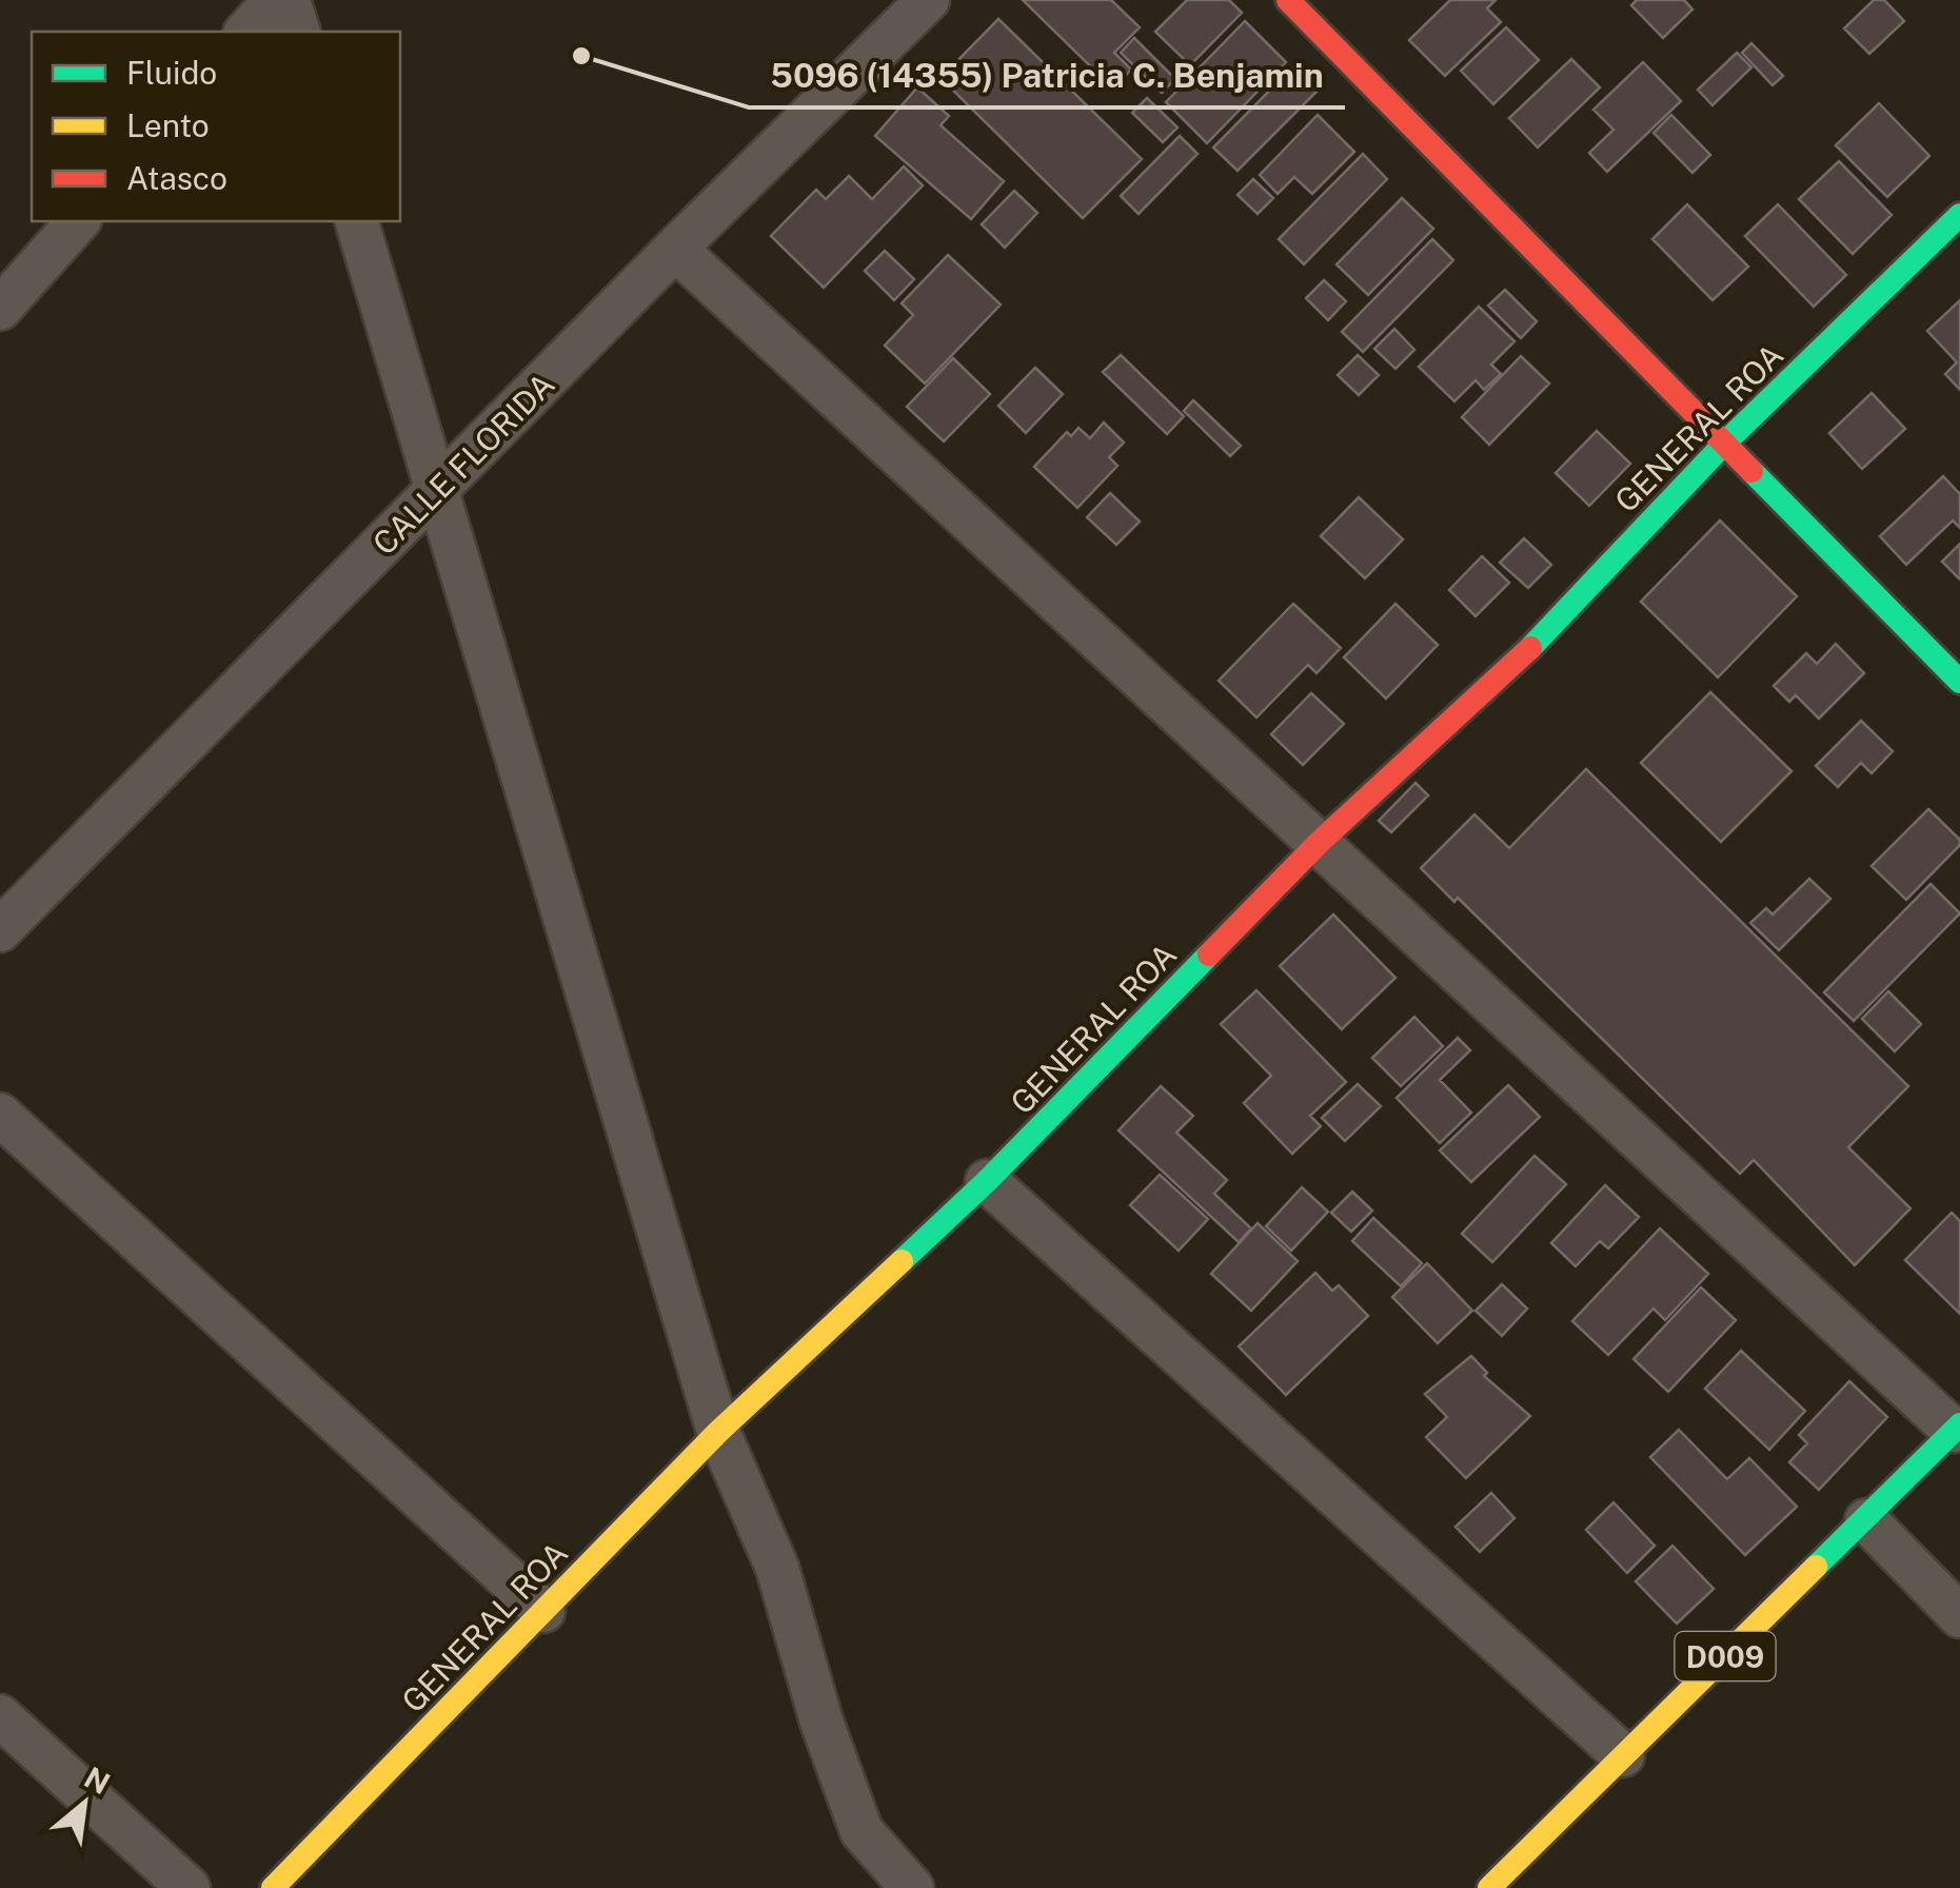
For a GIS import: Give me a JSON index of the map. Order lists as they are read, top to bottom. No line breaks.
{"streets":{"street":["GENERAL ROA","CALLE FLORIDA","D009"]},"places":["5096 (14355) Patricia C. Benjamin"],"legend":["Fluido","Lento","Atasco"],"north":"top right"}
